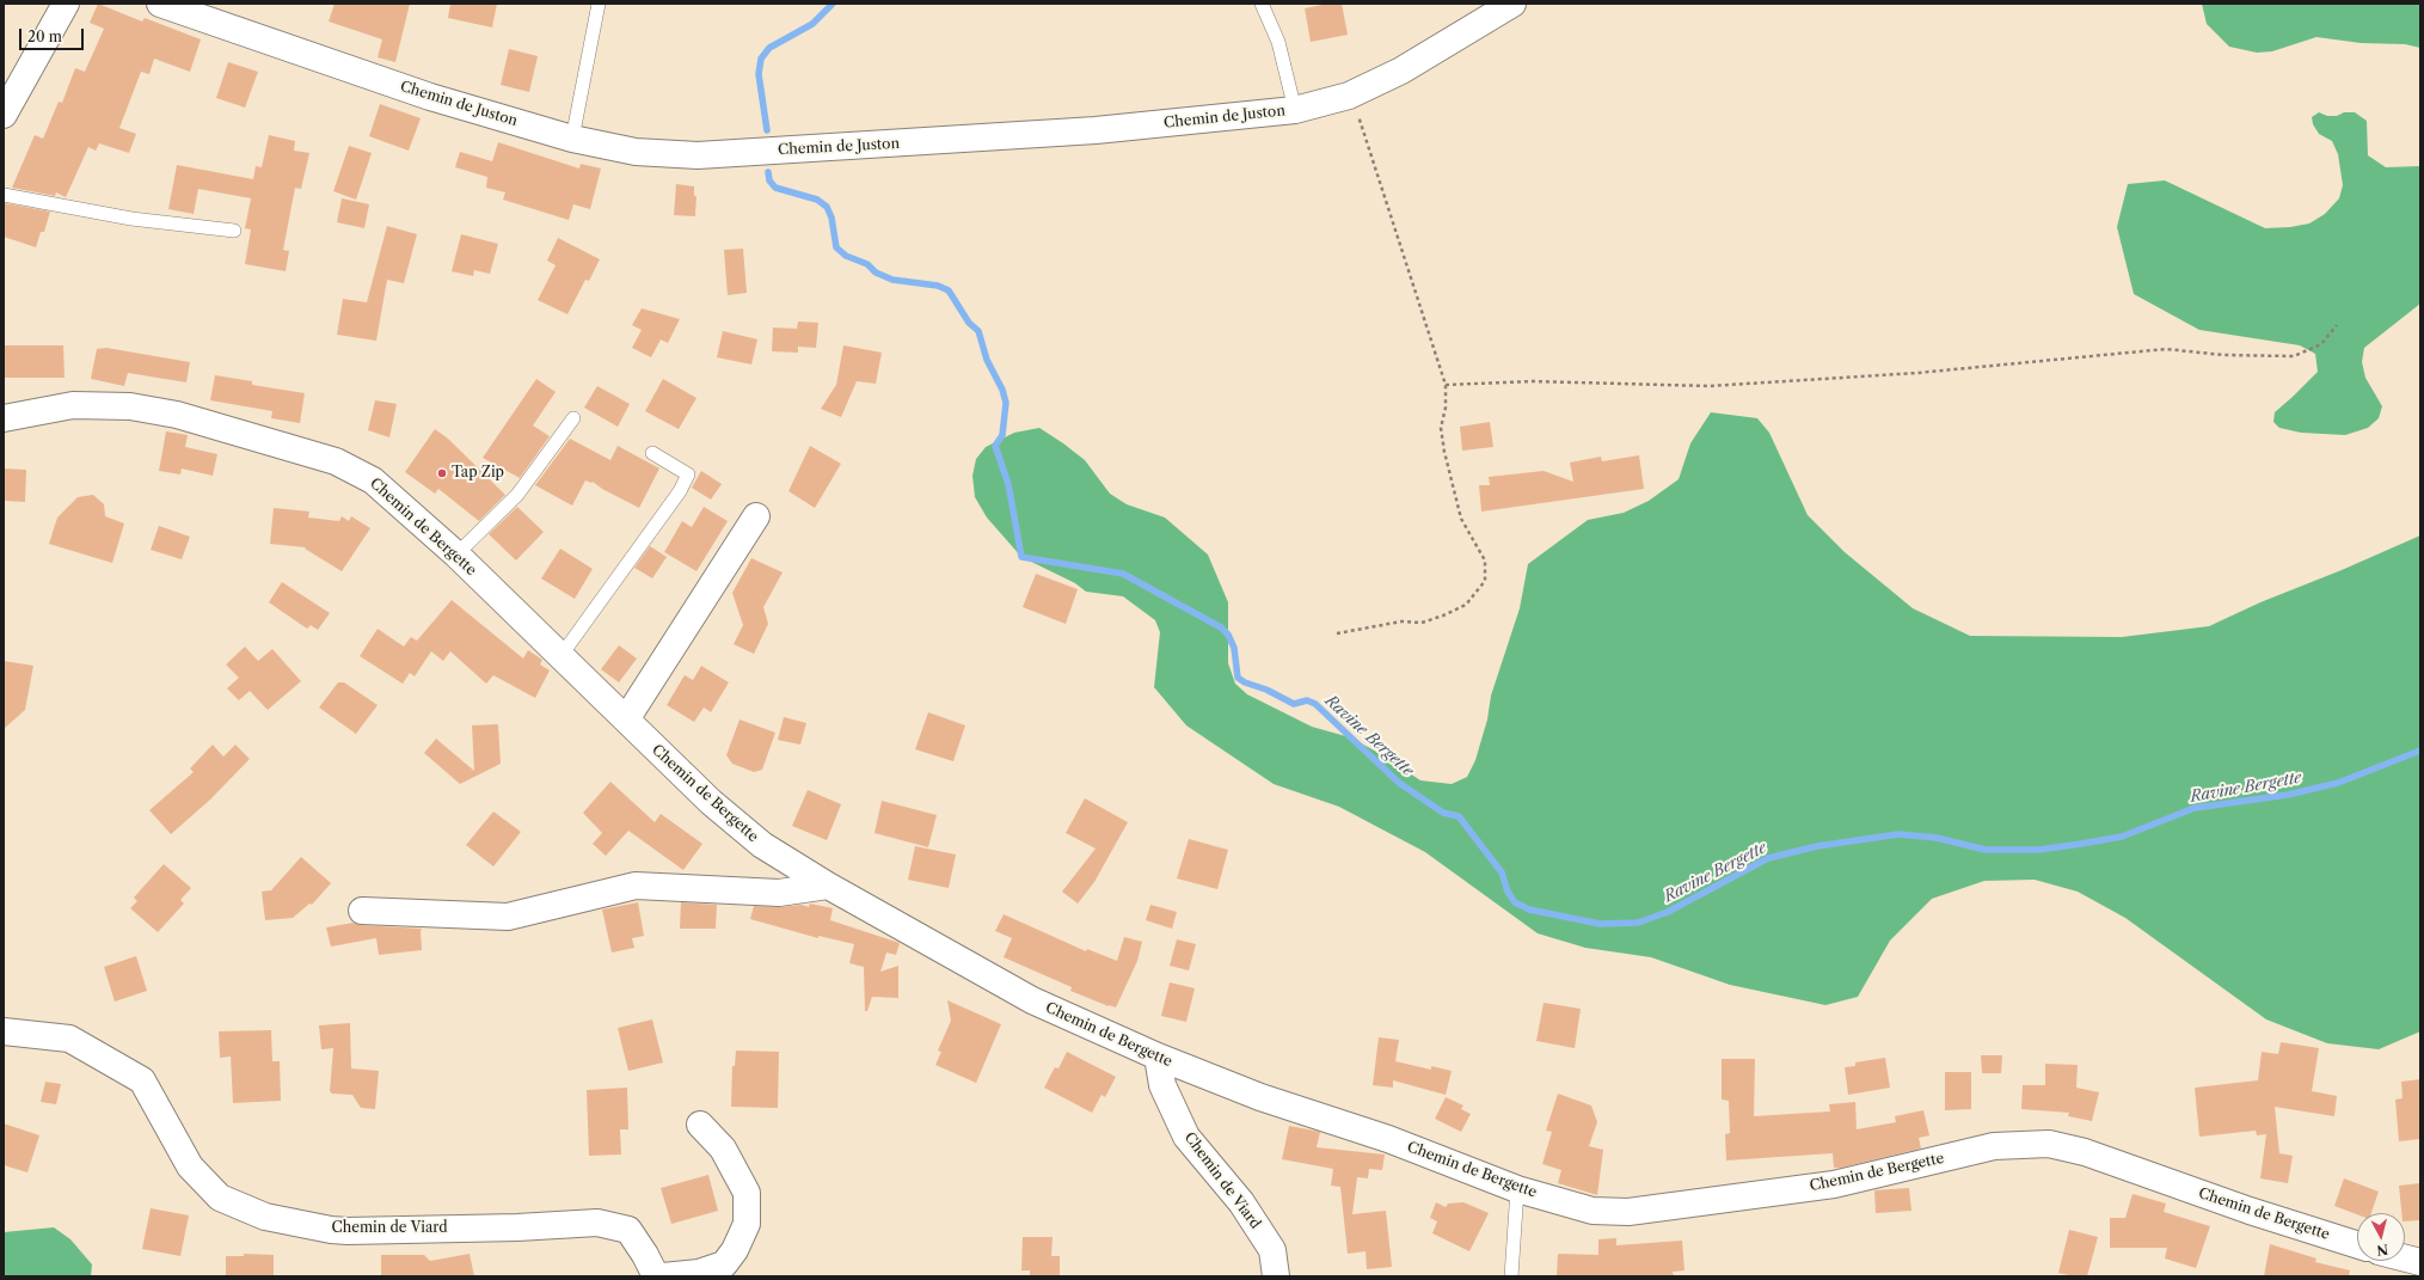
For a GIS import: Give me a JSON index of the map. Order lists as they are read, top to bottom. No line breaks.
{"streets":{"street":["Chemin de Juston","Chemin de Bergette","Chemin de Viard"]},"crossings":[["Chemin de Bergette","Chemin de Viard"]],"water":["Ravine Bergette"],"places":["Tap Zip"],"scale_bar":"20 m","north":"bottom"}
